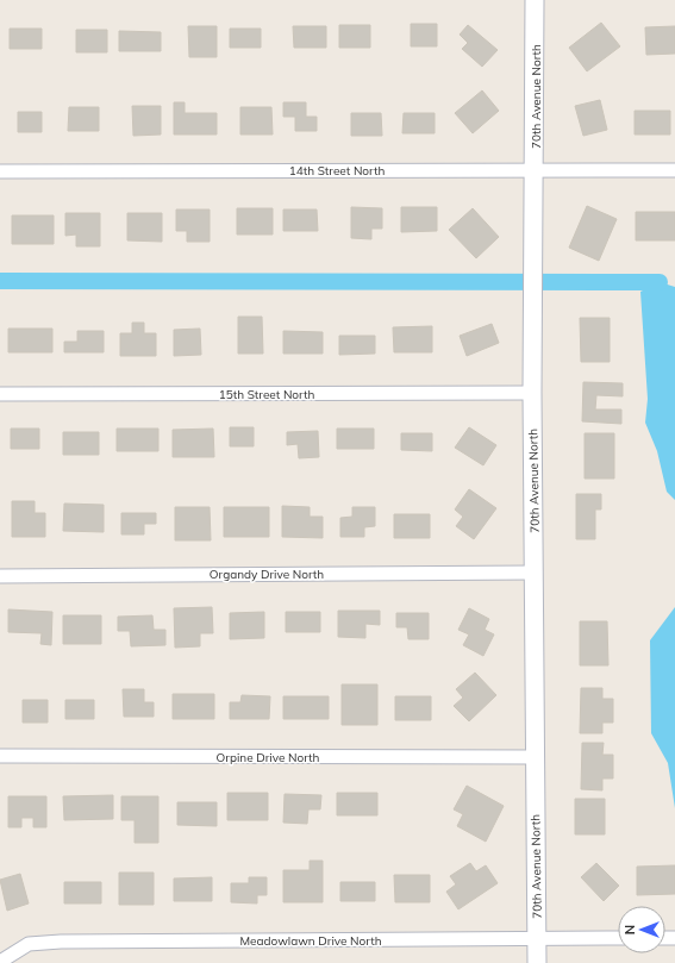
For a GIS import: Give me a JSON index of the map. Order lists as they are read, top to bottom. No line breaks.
{"streets":{"street":["70th Avenue North","14th Street North","15th Street North","Organdy Drive North","Orpine Drive North","Meadowlawn Drive North"]},"crossings":[["70th Avenue North","14th Street North"],["70th Avenue North","15th Street North"],["70th Avenue North","Organdy Drive North"],["70th Avenue North","Orpine Drive North"],["70th Avenue North","Meadowlawn Drive North"]],"north":"left"}
